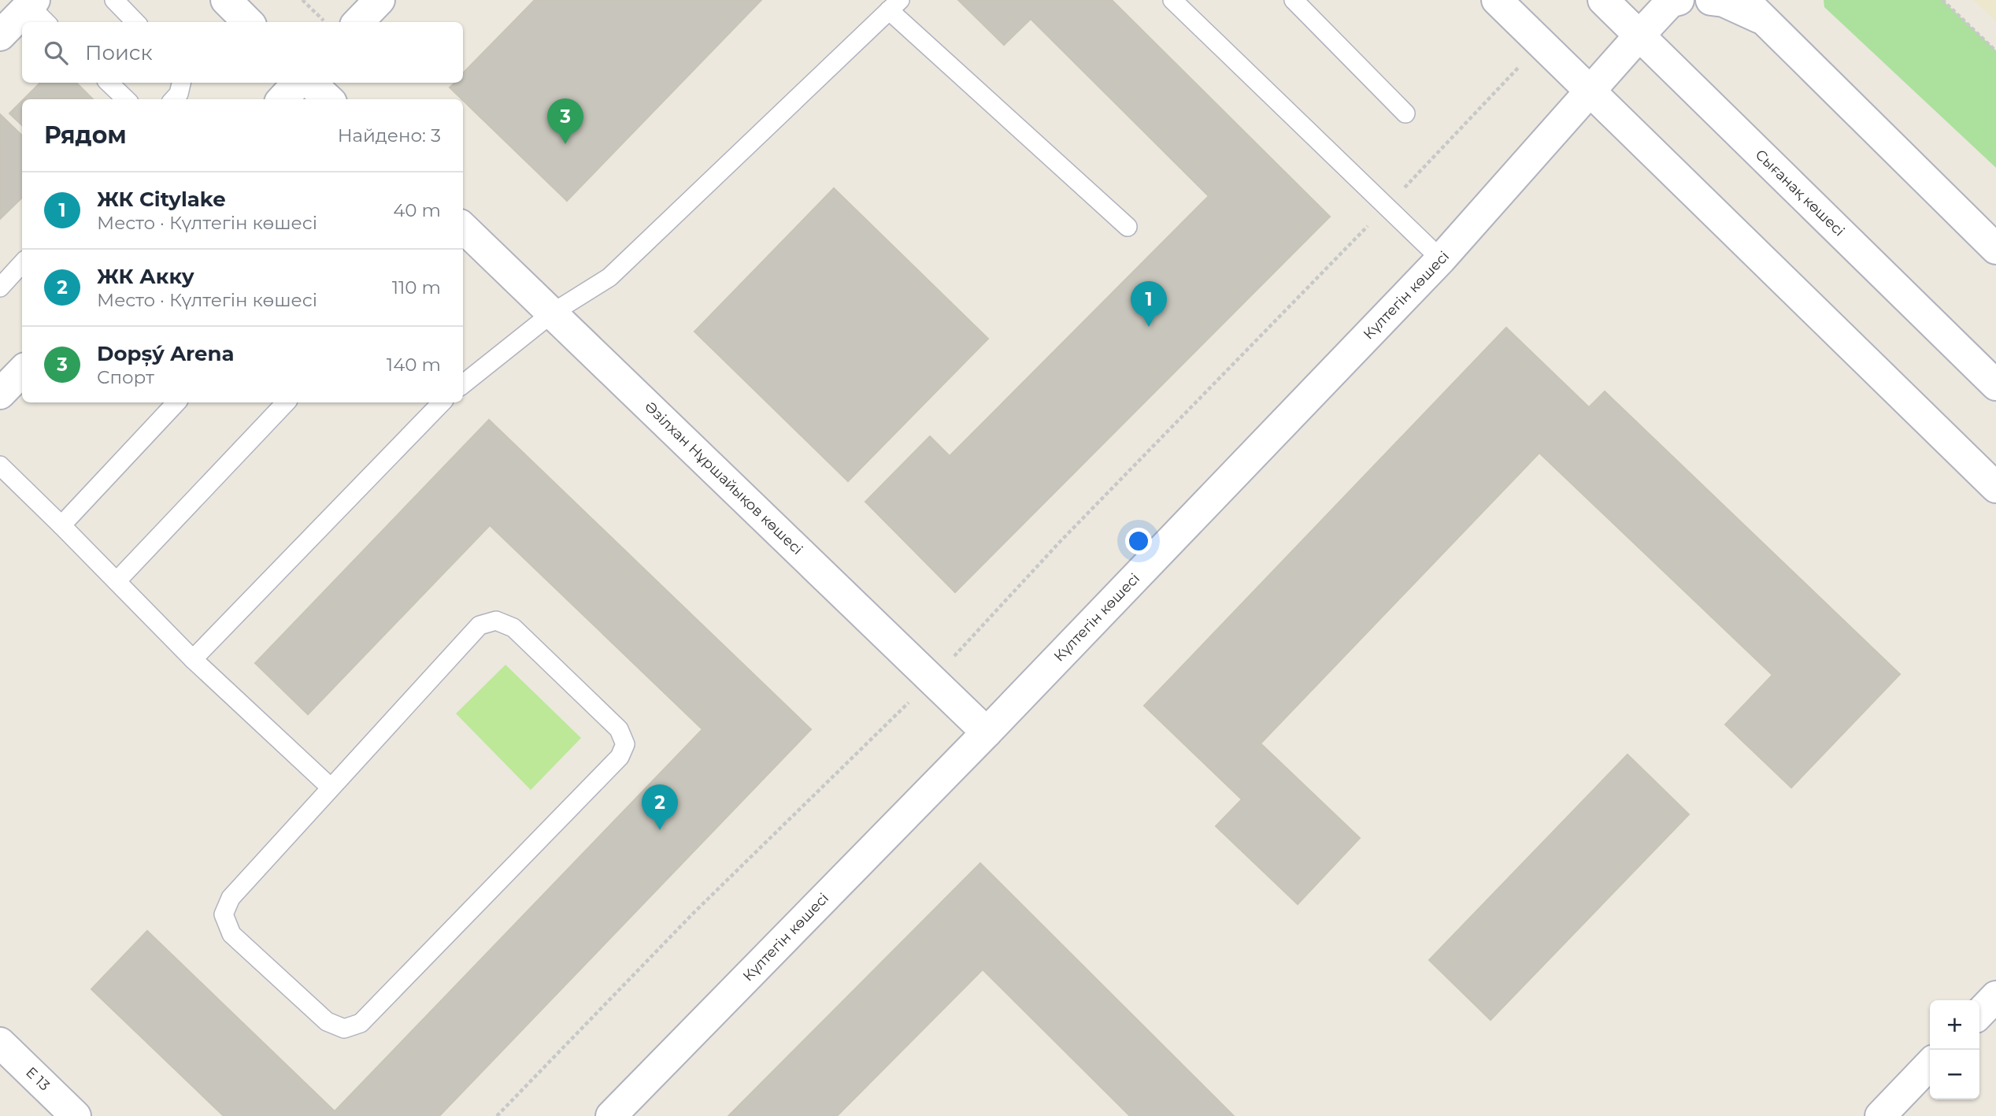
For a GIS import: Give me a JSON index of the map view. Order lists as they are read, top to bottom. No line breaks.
{"streets":{"street":["Сығанақ көшесі","Күлтегін көшесі","Әзілхан Нұршайықов көшесі","E 13"]},"crossings":[["Сығанақ көшесі","Күлтегін көшесі"],["Күлтегін көшесі","Әзілхан Нұршайықов көшесі"]],"page":{"search":"Поиск","pins":["3","1","2"],"heading":["Рядом","Найдено: 3"],"list":[{"mark":"1","name":"ЖК Citylake","note":"Место · Күлтегін көшесі","value":"40 m"},{"mark":"2","name":"ЖК Акку","note":"Место · Күлтегін көшесі","value":"110 m"},{"mark":"3","name":"Dopșý Arena","note":"Спорт","value":"140 m"}],"map_buttons":["+","−"]}}
